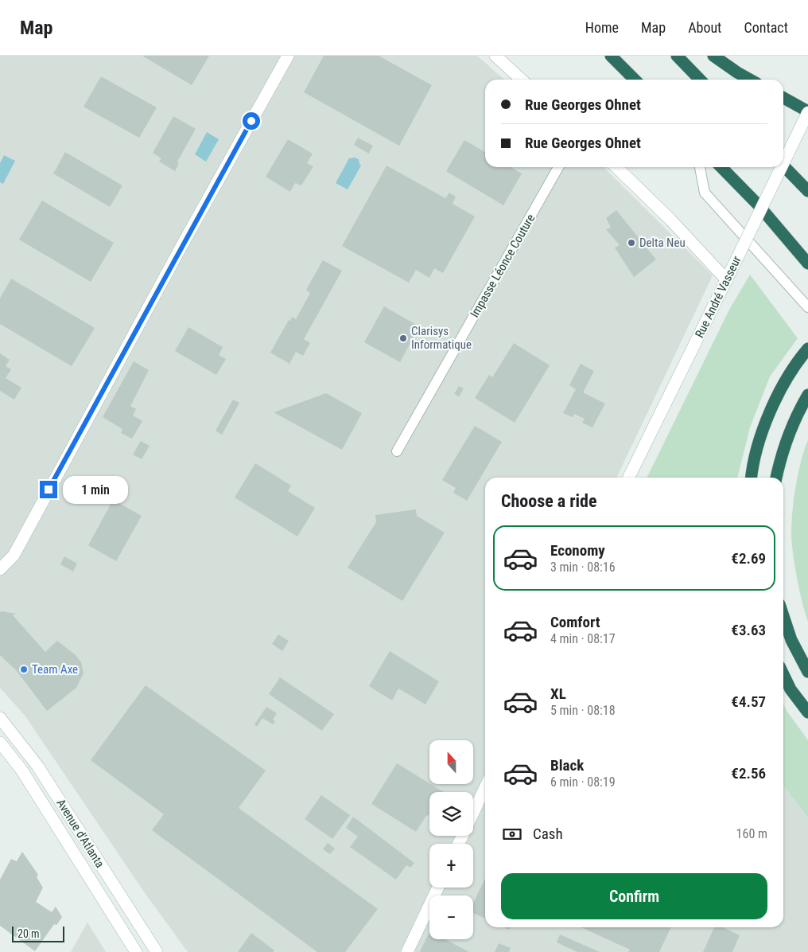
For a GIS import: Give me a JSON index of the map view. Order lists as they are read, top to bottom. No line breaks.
{"streets":{"street":["Rue André Vasseur","Avenue d'Atlanta"],"lane":["Impasse Léonce Couture"]},"places":["Delta Neu","Clarisys Informatique","Team Axe"],"scale_bar":"20 m","north":"top","page":{"header":"Map","nav":["Home","Map","About","Contact"],"banner":["Rue Georges Ohnet","Rue Georges Ohnet"],"bubble":"1 min","heading":"Choose a ride","list":[{"name":"Economy","note":"3 min · 08:16","value":"€2.69"},{"name":"Comfort","note":"4 min · 08:17","value":"€3.63"},{"name":"XL","note":"5 min · 08:18","value":"€4.57"},{"name":"Black","note":"6 min · 08:19","value":"€2.56"}],"map_buttons":["+","−"],"pay":["Cash","160 m"],"buttons":"Confirm","scale":"20 m"}}
